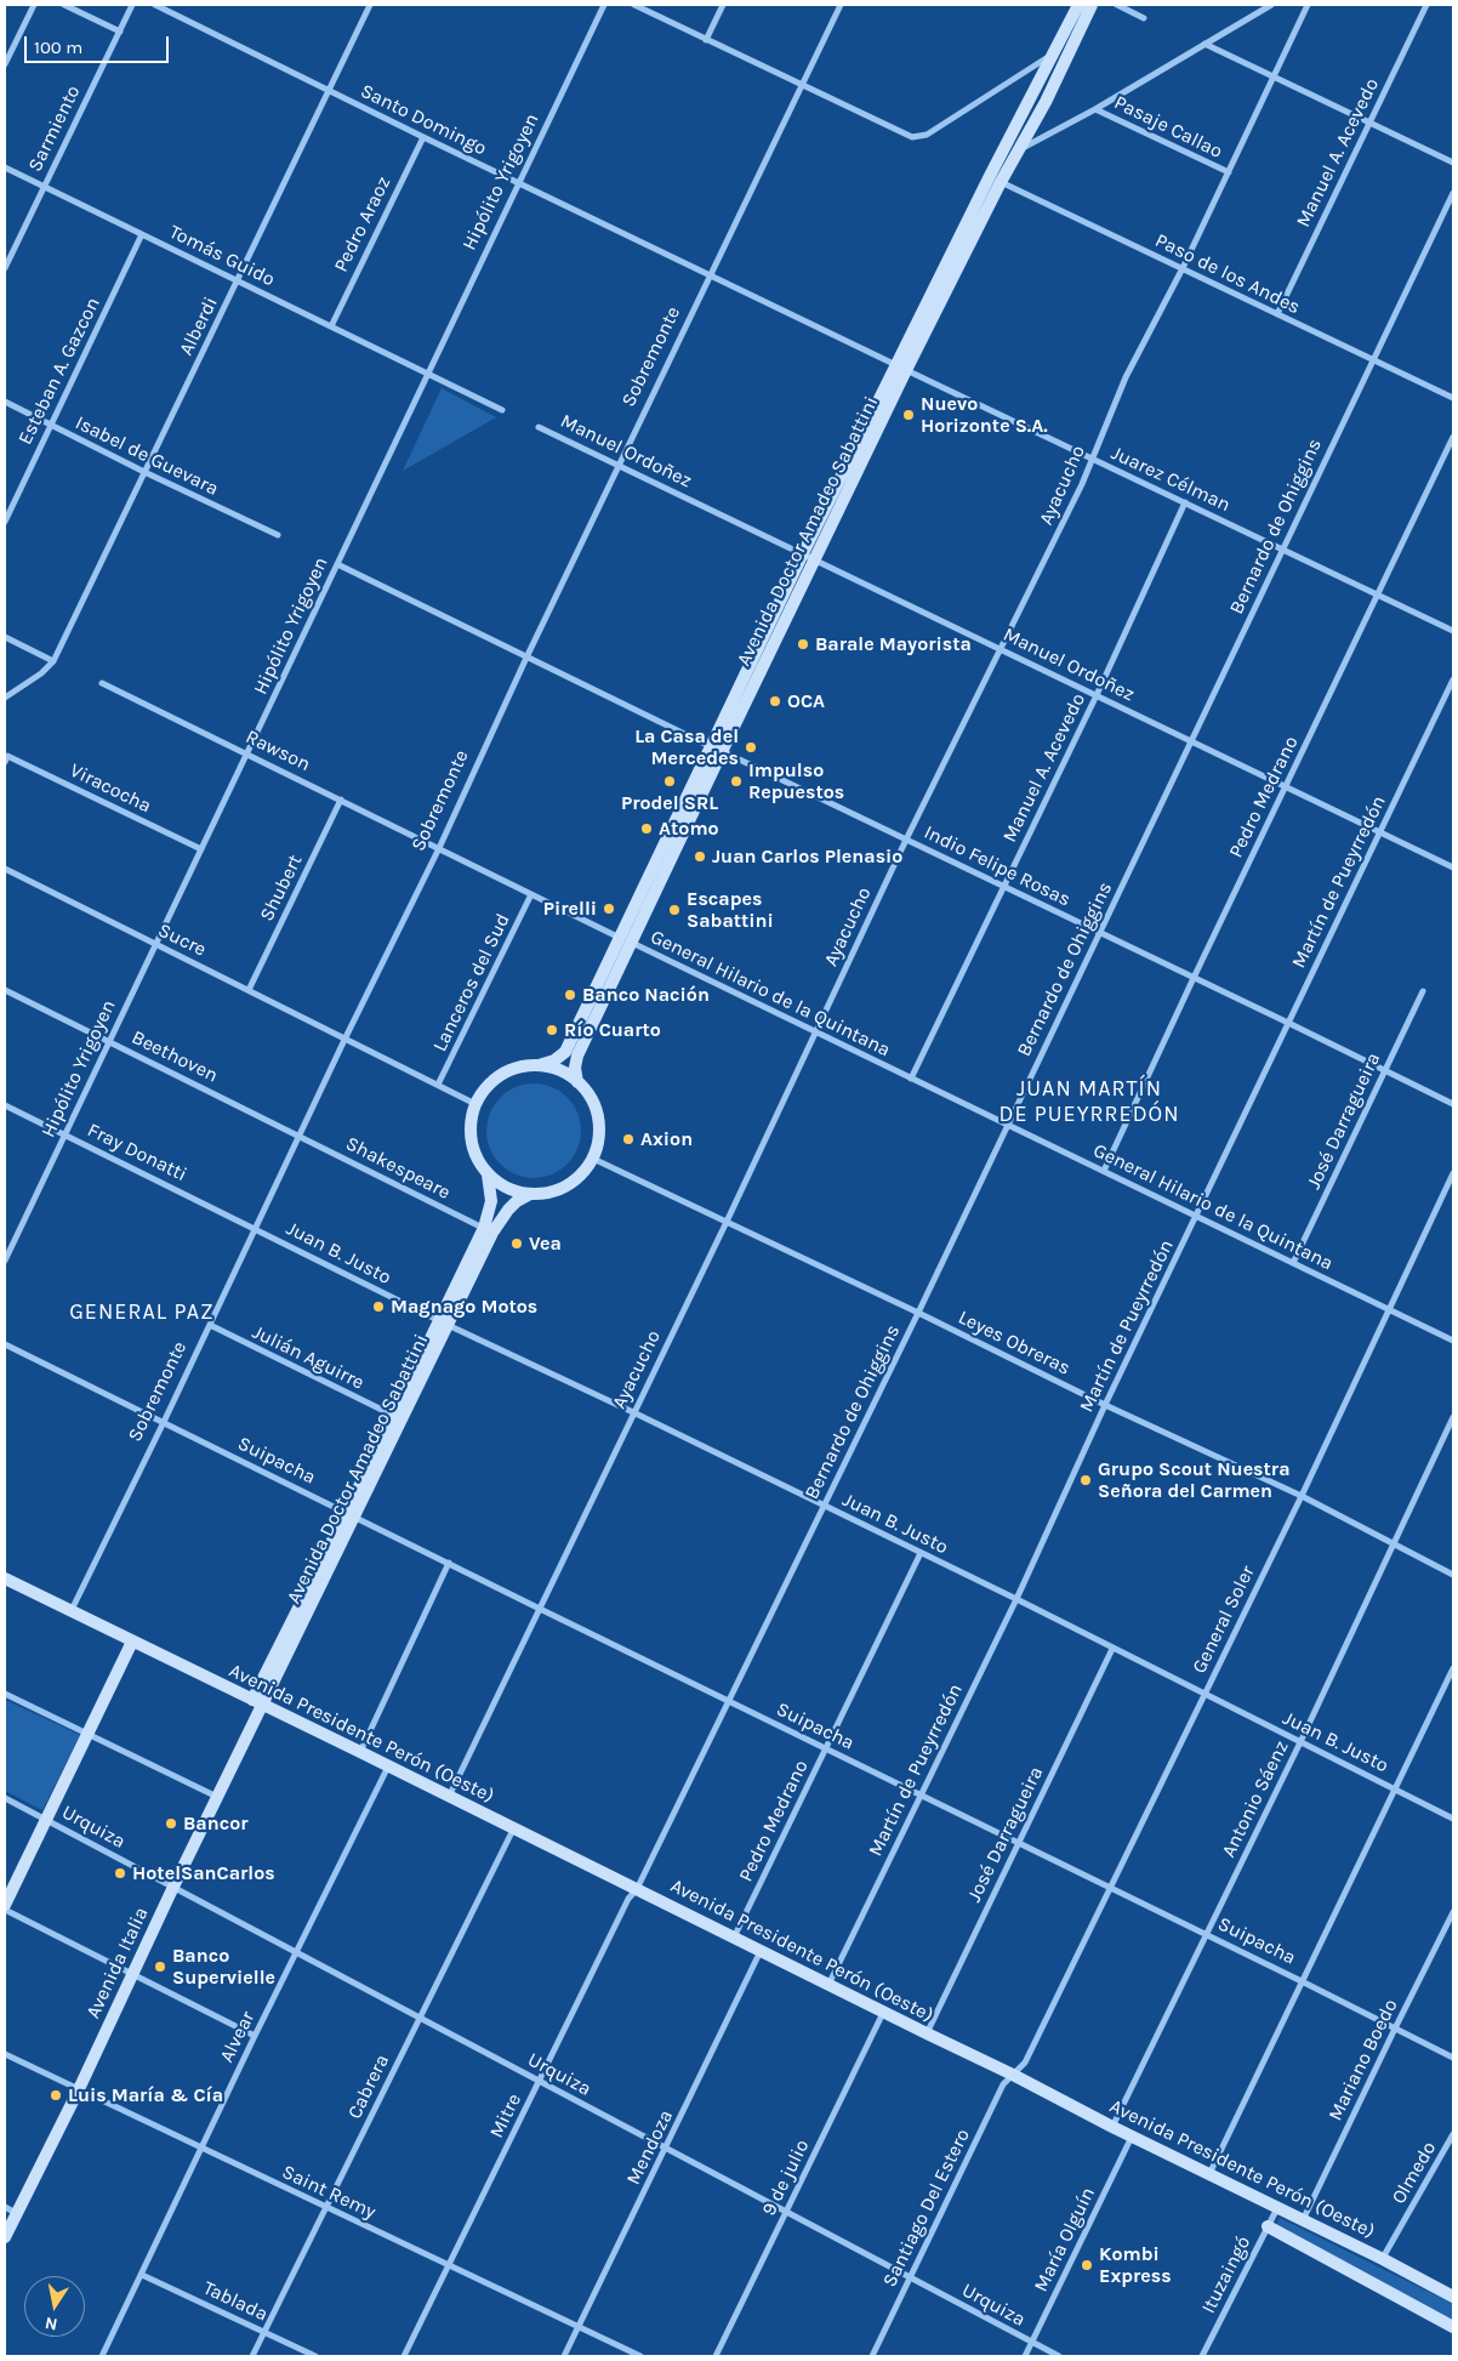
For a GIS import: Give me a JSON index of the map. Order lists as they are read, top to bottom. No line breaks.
{"streets":{"main road":["Avenida Doctor Amadeo Sabattini","Avenida Presidente Perón (Oeste)","Avenida Italia"],"street":["Santo Domingo","Pasaje Callao","Sarmiento","Manuel A. Acevedo","Hipólito Yrigoyen","Pedro Araoz","Tomás Guido","Paso de los Andes","Alberdi","Sobremonte","Esteban A. Gazcon","Manuel Ordoñez","Isabel de Guevara","Juarez Célman","Ayacucho","Bernardo de Ohiggins","Rawson","Viracocha","Pedro Medrano","Indio Felipe Rosas","Martín de Pueyrredón","Shubert","Sucre","Lanceros del Sud","General Hilario de la Quintana","Beethoven","José Darragueira","Fray Donatti","Shakespeare","Juan B. Justo","Leyes Obreras","Julián Aguirre","Suipacha","General Soler","Antonio Sáenz","Urquiza","Alvear","Mariano Boedo","Cabrera","Mitre","Mendoza","Olmedo","9 de julio","Saint Remy","Santiago Del Estero","María Olguín","Ituzaingó","Tablada"]},"crossings":[["Santo Domingo","Hipólito Yrigoyen"],["Santo Domingo","Pedro Araoz"],["Santo Domingo","Alberdi"],["Santo Domingo","Sobremonte"],["Santo Domingo","Juarez Célman"],["Pasaje Callao","Ayacucho"],["Sarmiento","Tomás Guido"],["Manuel A. Acevedo","Paso de los Andes"],["Manuel A. Acevedo","Manuel Ordoñez"],["Manuel A. Acevedo","Juarez Célman"],["Manuel A. Acevedo","Indio Felipe Rosas"],["Manuel A. Acevedo","General Hilario de la Quintana"],["Hipólito Yrigoyen","Tomás Guido"],["Hipólito Yrigoyen","Rawson"],["Hipólito Yrigoyen","Viracocha"],["Hipólito Yrigoyen","Sucre"],["Hipólito Yrigoyen","Beethoven"],["Hipólito Yrigoyen","Fray Donatti"],["Pedro Araoz","Tomás Guido"],["Tomás Guido","Alberdi"],["Tomás Guido","Esteban A. Gazcon"],["Paso de los Andes","Ayacucho"],["Paso de los Andes","Bernardo de Ohiggins"],["Paso de los Andes","Avenida Doctor Amadeo Sabattini"],["Alberdi","Isabel de Guevara"],["Sobremonte","Manuel Ordoñez"],["Sobremonte","Juarez Célman"],["Sobremonte","Rawson"],["Sobremonte","Indio Felipe Rosas"],["Sobremonte","Sucre"],["Sobremonte","General Hilario de la Quintana"],["Sobremonte","Beethoven"],["Sobremonte","Fray Donatti"],["Sobremonte","Shakespeare"],["Sobremonte","Juan B. Justo"],["Sobremonte","Julián Aguirre"],["Sobremonte","Suipacha"],["Sobremonte","Avenida Presidente Perón (Oeste)"],["Esteban A. Gazcon","Isabel de Guevara"],["Manuel Ordoñez","Ayacucho"],["Manuel Ordoñez","Bernardo de Ohiggins"],["Manuel Ordoñez","Avenida Doctor Amadeo Sabattini"],["Manuel Ordoñez","Pedro Medrano"],["Manuel Ordoñez","Martín de Pueyrredón"],["Juarez Célman","Ayacucho"],["Juarez Célman","Bernardo de Ohiggins"],["Juarez Célman","Avenida Doctor Amadeo Sabattini"],["Juarez Célman","Pedro Medrano"],["Ayacucho","Indio Felipe Rosas"],["Ayacucho","General Hilario de la Quintana"],["Ayacucho","Juan B. Justo"],["Ayacucho","Leyes Obreras"],["Ayacucho","Suipacha"],["Ayacucho","Avenida Presidente Perón (Oeste)"],["Bernardo de Ohiggins","Indio Felipe Rosas"],["Bernardo de Ohiggins","General Hilario de la Quintana"],["Bernardo de Ohiggins","Juan B. Justo"],["Bernardo de Ohiggins","Leyes Obreras"],["Bernardo de Ohiggins","Suipacha"],["Bernardo de Ohiggins","Avenida Presidente Perón (Oeste)"],["Bernardo de Ohiggins","Mitre"],["Avenida Doctor Amadeo Sabattini","Indio Felipe Rosas"],["Avenida Doctor Amadeo Sabattini","General Hilario de la Quintana"],["Avenida Doctor Amadeo Sabattini","Shakespeare"],["Avenida Doctor Amadeo Sabattini","Juan B. Justo"],["Avenida Doctor Amadeo Sabattini","Leyes Obreras"],["Avenida Doctor Amadeo Sabattini","Julián Aguirre"],["Avenida Doctor Amadeo Sabattini","Suipacha"],["Avenida Doctor Amadeo Sabattini","Avenida Presidente Perón (Oeste)"],["Avenida Doctor Amadeo Sabattini","Avenida Italia"],["Rawson","Shubert"],["Rawson","General Hilario de la Quintana"],["Pedro Medrano","Indio Felipe Rosas"],["Pedro Medrano","General Hilario de la Quintana"],["Pedro Medrano","Juan B. Justo"],["Pedro Medrano","Suipacha"],["Pedro Medrano","Avenida Presidente Perón (Oeste)"],["Indio Felipe Rosas","Martín de Pueyrredón"],["Indio Felipe Rosas","José Darragueira"],["Martín de Pueyrredón","General Hilario de la Quintana"],["Martín de Pueyrredón","Juan B. Justo"],["Martín de Pueyrredón","Leyes Obreras"],["Martín de Pueyrredón","Suipacha"],["Martín de Pueyrredón","Avenida Presidente Perón (Oeste)"],["Shubert","Sucre"],["Lanceros del Sud","General Hilario de la Quintana"],["General Hilario de la Quintana","José Darragueira"],["General Hilario de la Quintana","General Soler"],["Beethoven","Shakespeare"],["José Darragueira","Juan B. Justo"],["José Darragueira","Suipacha"],["José Darragueira","Avenida Presidente Perón (Oeste)"],["Fray Donatti","Juan B. Justo"],["Juan B. Justo","General Soler"],["Juan B. Justo","Antonio Sáenz"],["Leyes Obreras","General Soler"],["Leyes Obreras","Antonio Sáenz"],["Suipacha","General Soler"],["Suipacha","Antonio Sáenz"],["Suipacha","Mariano Boedo"],["General Soler","Avenida Presidente Perón (Oeste)"],["General Soler","Santiago Del Estero"],["Avenida Presidente Perón (Oeste)","Antonio Sáenz"],["Avenida Presidente Perón (Oeste)","Avenida Italia"],["Avenida Presidente Perón (Oeste)","Alvear"],["Avenida Presidente Perón (Oeste)","Mariano Boedo"],["Avenida Presidente Perón (Oeste)","Cabrera"],["Avenida Presidente Perón (Oeste)","Mitre"],["Avenida Presidente Perón (Oeste)","Mendoza"],["Avenida Presidente Perón (Oeste)","Olmedo"],["Avenida Presidente Perón (Oeste)","9 de julio"],["Avenida Presidente Perón (Oeste)","Santiago Del Estero"],["Avenida Presidente Perón (Oeste)","María Olguín"],["Avenida Presidente Perón (Oeste)","Ituzaingó"],["Urquiza","Avenida Italia"],["Urquiza","Alvear"],["Urquiza","Cabrera"],["Urquiza","Mitre"],["Urquiza","Mendoza"],["Urquiza","9 de julio"],["Urquiza","Santiago Del Estero"],["Urquiza","María Olguín"],["Avenida Italia","Saint Remy"],["Alvear","Saint Remy"],["Alvear","Tablada"],["Cabrera","Saint Remy"],["Cabrera","Tablada"],["Mitre","Saint Remy"],["Mendoza","Saint Remy"]],"districts":["JUAN MARTÍN DE PUEYRREDÓN","GENERAL PAZ"],"places":["Nuevo Horizonte S.A.","Barale Mayorista","OCA","La Casa del Mercedes","Prodel SRL","Impulso Repuestos","Atomo","Juan Carlos Plenasio","Pirelli","Escapes Sabattini","Banco Nación","Río Cuarto","Axion","Vea","Magnago Motos","Grupo Scout Nuestra Señora del Carmen","Bancor","HotelSanCarlos","Banco Supervielle","Luis María & Cía","Kombi Express"],"scale_bar":"100 m","north":"bottom"}
